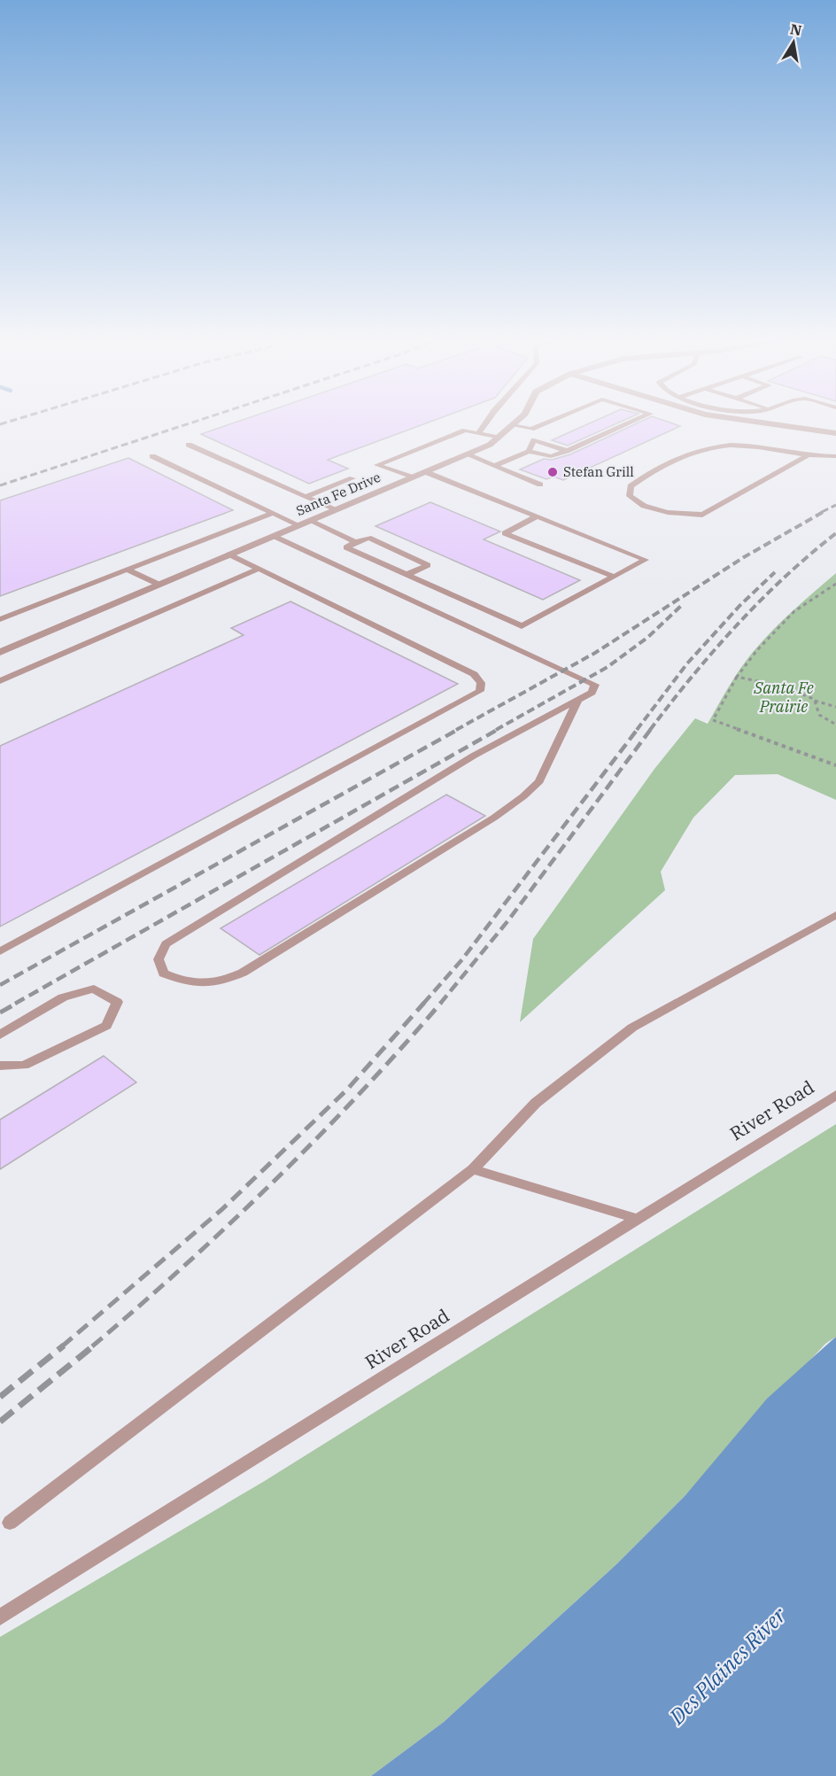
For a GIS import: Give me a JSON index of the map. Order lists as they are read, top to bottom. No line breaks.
{"streets":{"street":["Santa Fe Drive"],"lane":["River Road"]},"water":["Des Plaines River"],"parks":["Santa Fe Prairie"],"places":["Stefan Grill"],"north":"top"}
